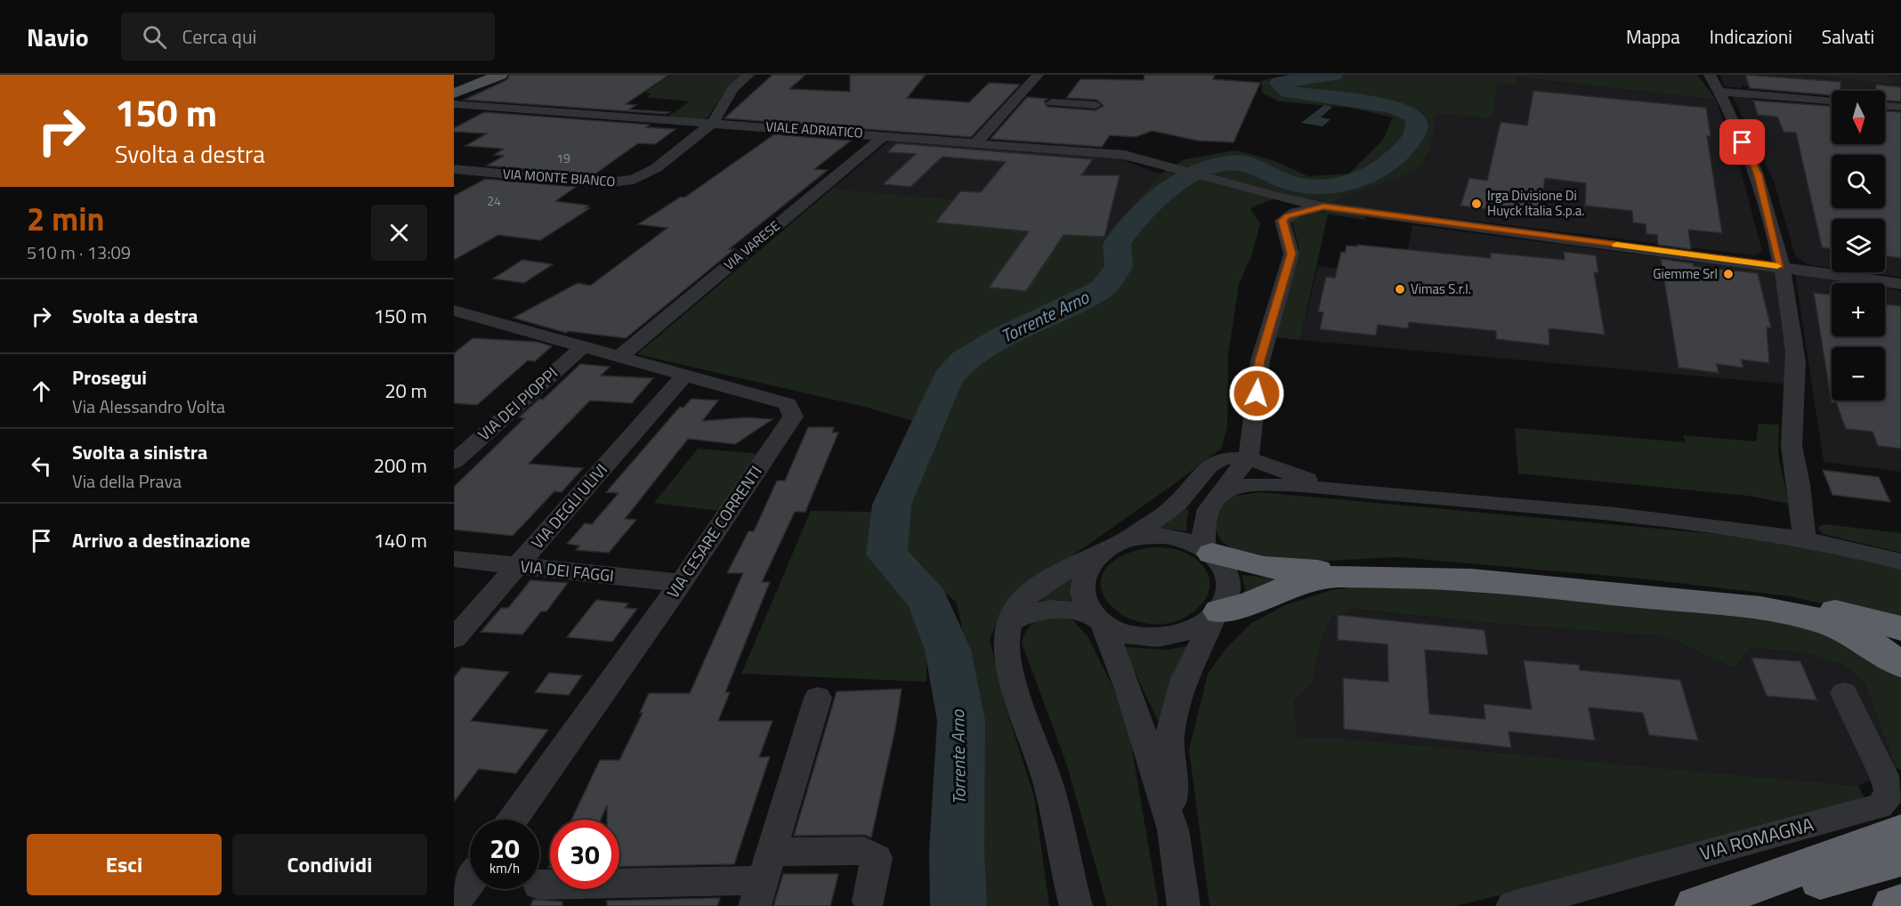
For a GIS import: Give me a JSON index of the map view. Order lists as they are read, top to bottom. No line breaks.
{"streets":{"street":["VIALE ADRIATICO","VIA MONTE BIANCO","VIA VARESE","VIA DEI PIOPPI","VIA DEGLI ULIVI","VIA CESARE CORRENTI","VIA DEI FAGGI","VIA ROMAGNA"]},"crossings":[["VIALE ADRIATICO","VIA MONTE BIANCO"],["VIALE ADRIATICO","VIA VARESE"],["VIA VARESE","VIA CESARE CORRENTI"],["VIA DEI PIOPPI","VIA CESARE CORRENTI"],["VIA DEGLI ULIVI","VIA CESARE CORRENTI"],["VIA DEGLI ULIVI","VIA DEI FAGGI"],["VIA CESARE CORRENTI","VIA DEI FAGGI"]],"water":["Torrente Arno"],"places":["Irga Divisione Di Huyck Italia S.p.a.","Giemme Srl","Vimas S.r.l."],"house_numbers":["19","24"],"north":"bottom","page":{"header":"Navio","search":"Cerca qui","nav":["Mappa","Indicazioni","Salvati"],"turn":["150 m","Svolta a destra"],"map_buttons":["+","−"],"heading":["2 min","510 m · 13:09"],"list":[{"name":"Svolta a destra","value":"150 m"},{"name":"Prosegui","note":"Via Alessandro Volta","value":"20 m"},{"name":"Svolta a sinistra","note":"Via della Prava","value":"200 m"},{"name":"Arrivo a destinazione","value":"140 m"}],"speed":"20 km/h","limit":"30","buttons":["Esci","Condividi"]}}
